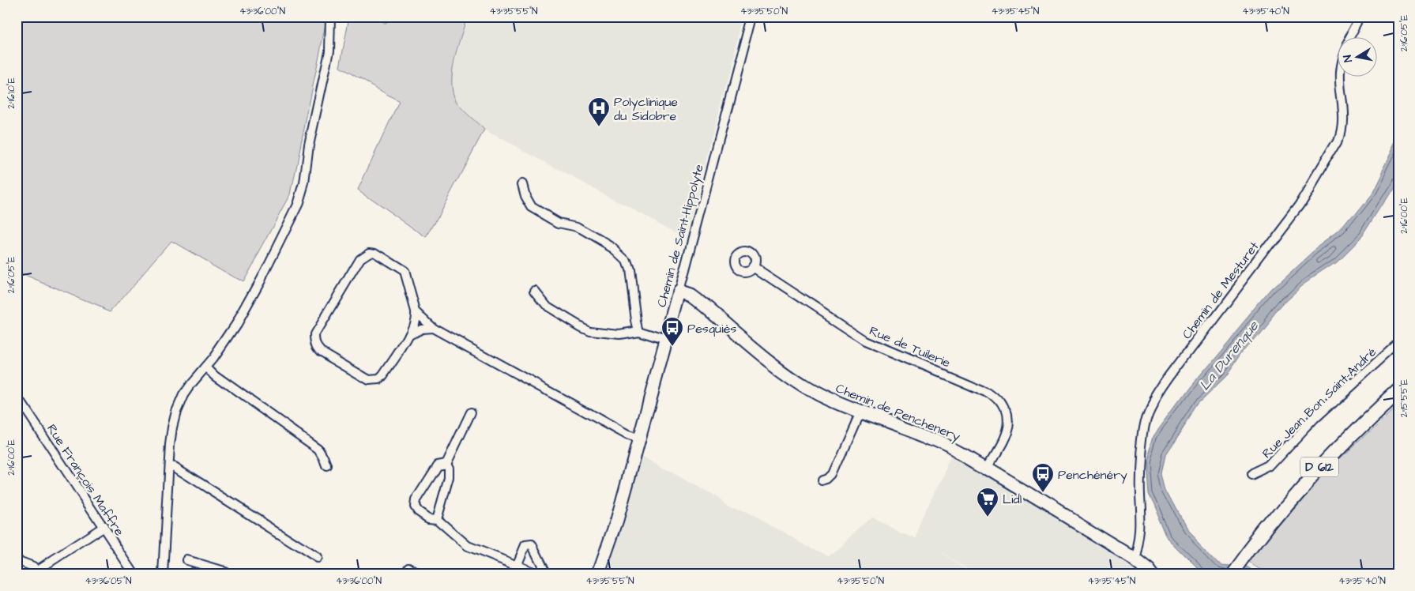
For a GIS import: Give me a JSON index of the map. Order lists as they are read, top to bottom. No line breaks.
{"streets":{"main road":["D 612"],"street":["Chemin de Saint-Hippolyte","Chemin de Mesturet","Rue de Tuilerie","Rue Jean Bon Saint-André","Chemin de Penchenery","Rue François Maffre"]},"crossings":[["Chemin de Saint-Hippolyte","Chemin de Penchenery"],["Chemin de Mesturet","Chemin de Penchenery"],["Rue de Tuilerie","Chemin de Penchenery"]],"water":["La Durenque"],"places":{"hospital":["Polyclinique du Sidobre"],"bus stop":["Pesquiès","Penchénéry"],"supermarket":["Lidl"]},"north":"left","coordinates":["43°36'00\"N","43°35'55\"N","43°35'50\"N","43°35'45\"N","43°35'40\"N","2°16'05\"E","2°16'10\"E","2°16'00\"E","2°15'55\"E","43°36'05\"N"]}
